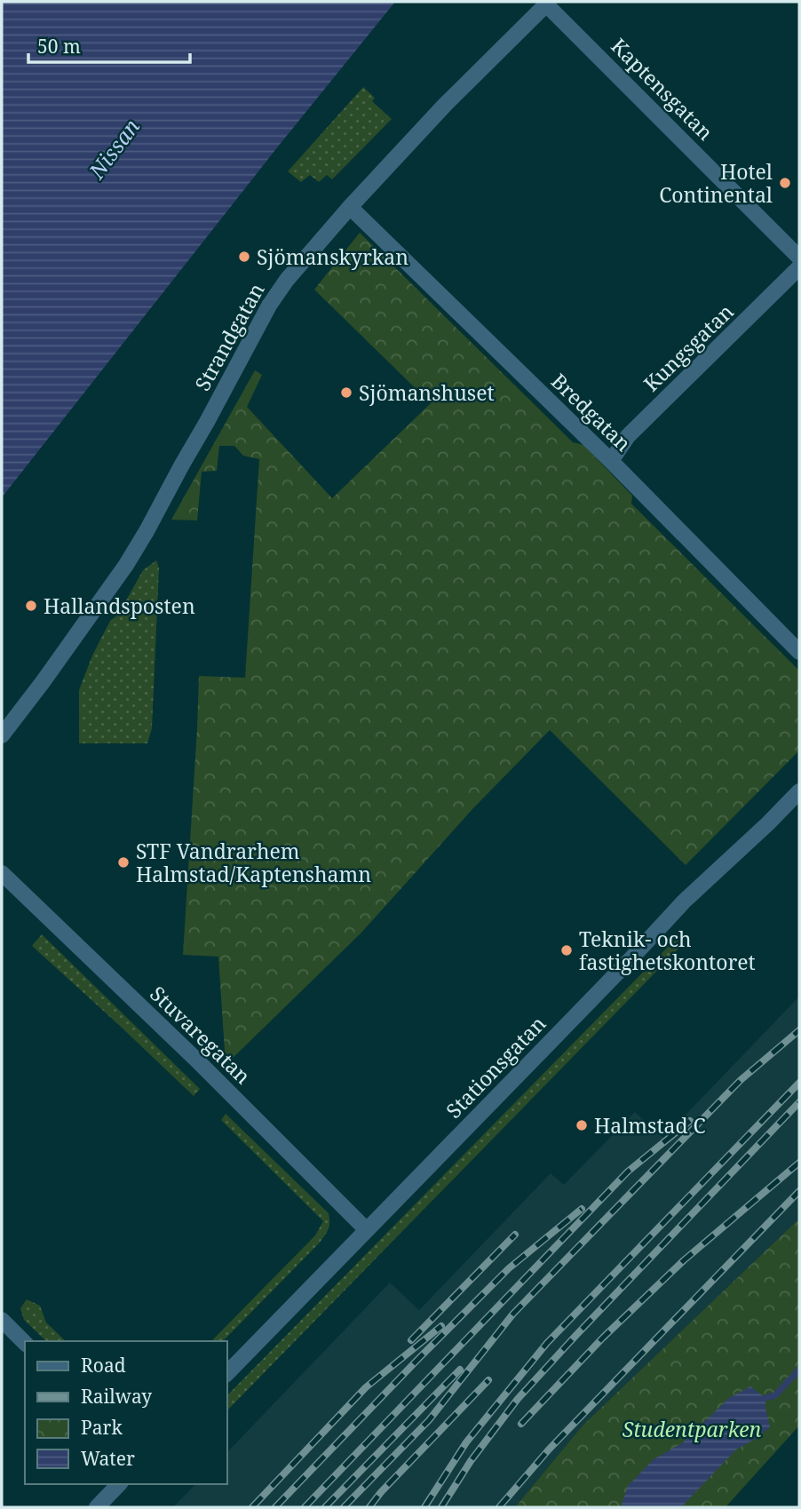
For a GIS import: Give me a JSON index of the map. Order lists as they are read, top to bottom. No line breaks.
{"streets":{"street":["Kaptensgatan","Strandgatan","Kungsgatan","Bredgatan","Stuvaregatan","Stationsgatan"]},"crossings":[["Kaptensgatan","Strandgatan"],["Strandgatan","Bredgatan"],["Kungsgatan","Bredgatan"],["Stuvaregatan","Stationsgatan"]],"water":["Nissan"],"parks":["Studentparken"],"places":["Hotel Continental","Sjömanskyrkan","Sjömanshuset","Hallandsposten","STF Vandrarhem Halmstad/Kaptenshamn","Teknik- och fastighetskontoret","Halmstad C"],"legend":["Road","Railway","Park","Water"],"scale_bar":"50 m"}
